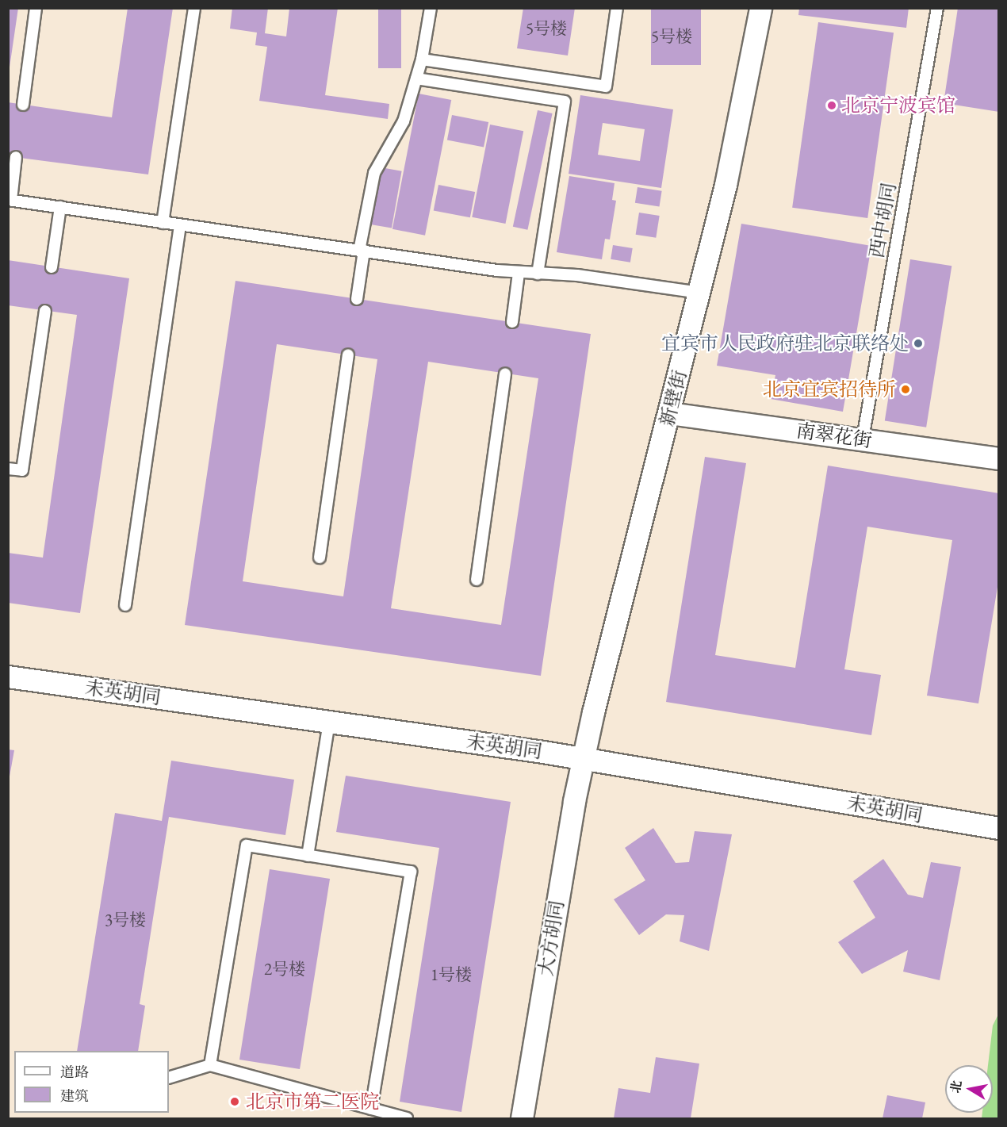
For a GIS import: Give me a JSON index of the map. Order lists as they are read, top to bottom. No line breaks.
{"streets":{"street":["新壁街","南翠花街","未英胡同","大方胡同"],"lane":["西中胡同"]},"crossings":[["西中胡同","南翠花街"],["新壁街","南翠花街"],["新壁街","未英胡同"],["新壁街","大方胡同"],["未英胡同","大方胡同"]],"places":["北京宁波宾馆","宜宾市人民政府驻北京联络处","北京宜宾招待所","北京市第二医院"],"house_numbers":["5号楼","5号楼","3号楼","2号楼","1号楼"],"legend":["道路","建筑"],"north":"left"}
